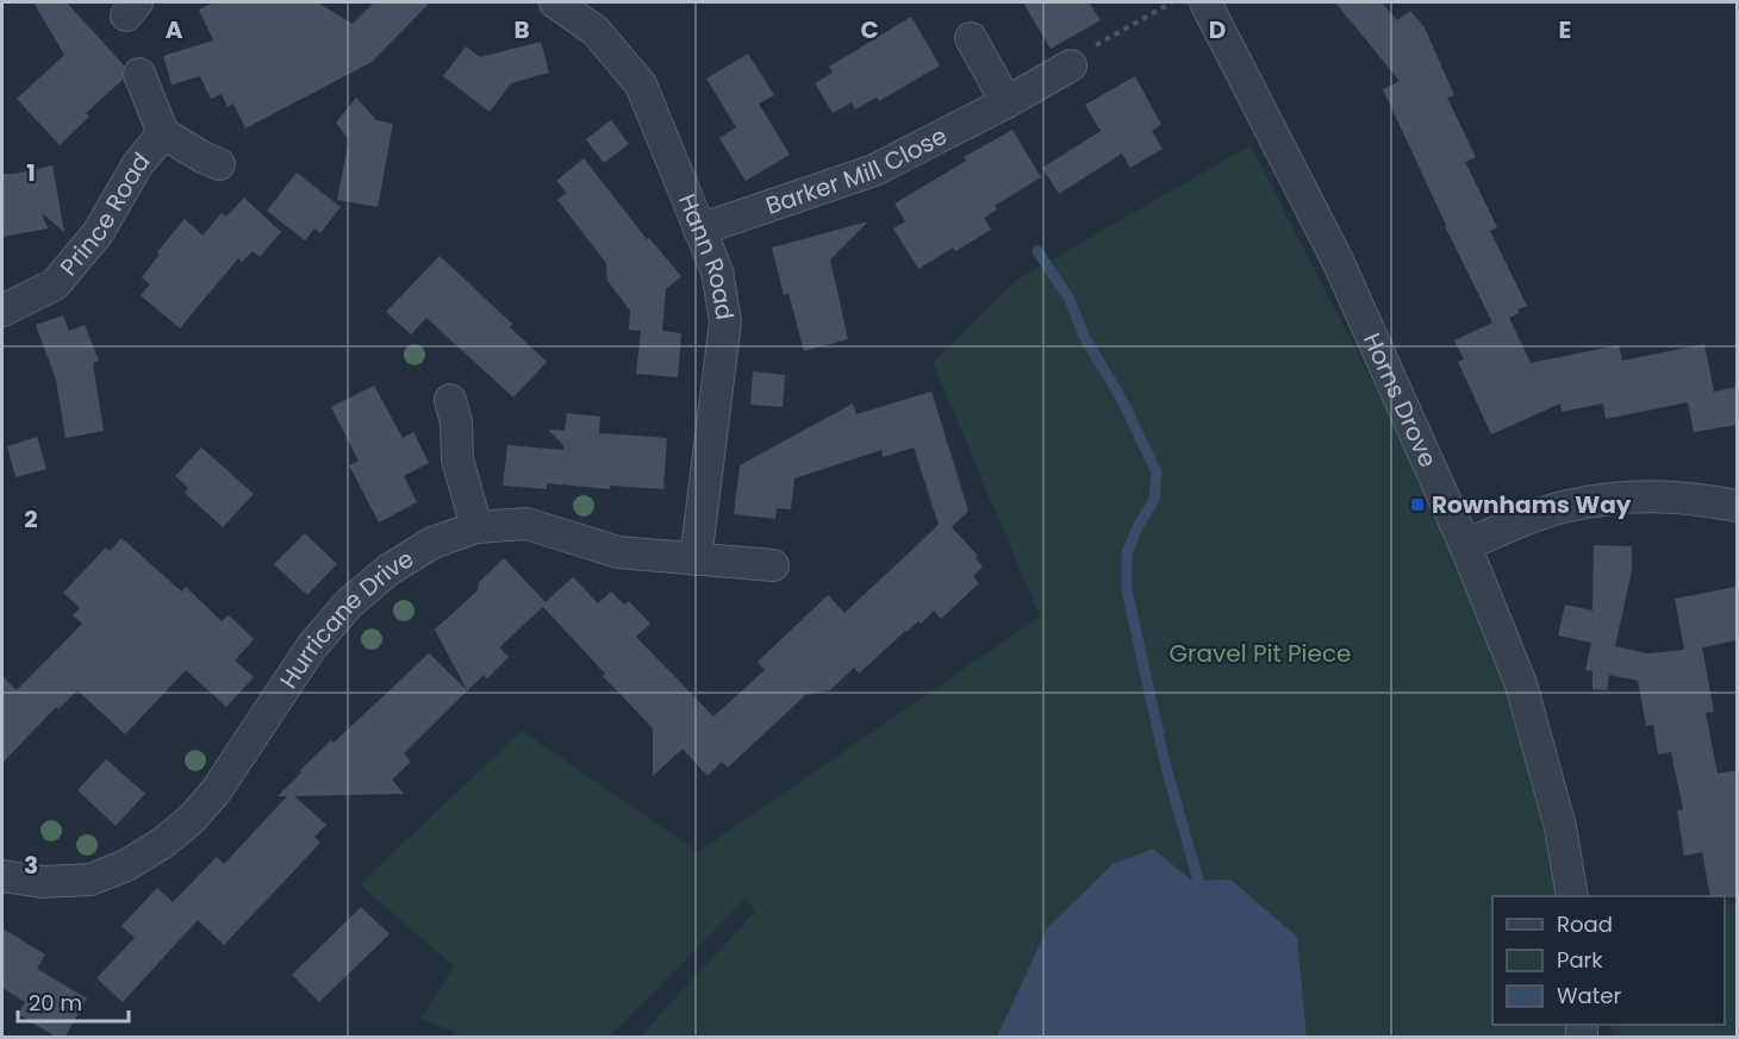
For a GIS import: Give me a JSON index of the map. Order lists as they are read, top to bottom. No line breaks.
{"streets":{"street":["Barker Mill Close","Prince Road","Hann Road","Horns Drove","Hurricane Drive"]},"crossings":[["Barker Mill Close","Hann Road"],["Hann Road","Hurricane Drive"]],"parks":["Gravel Pit Piece"],"places":{"transit":["Rownhams Way"]},"legend":["Road","Park","Water"],"scale_bar":"20 m","grid":{"columns":["A","B","C","D","E"],"rows":["1","2","3"]}}
